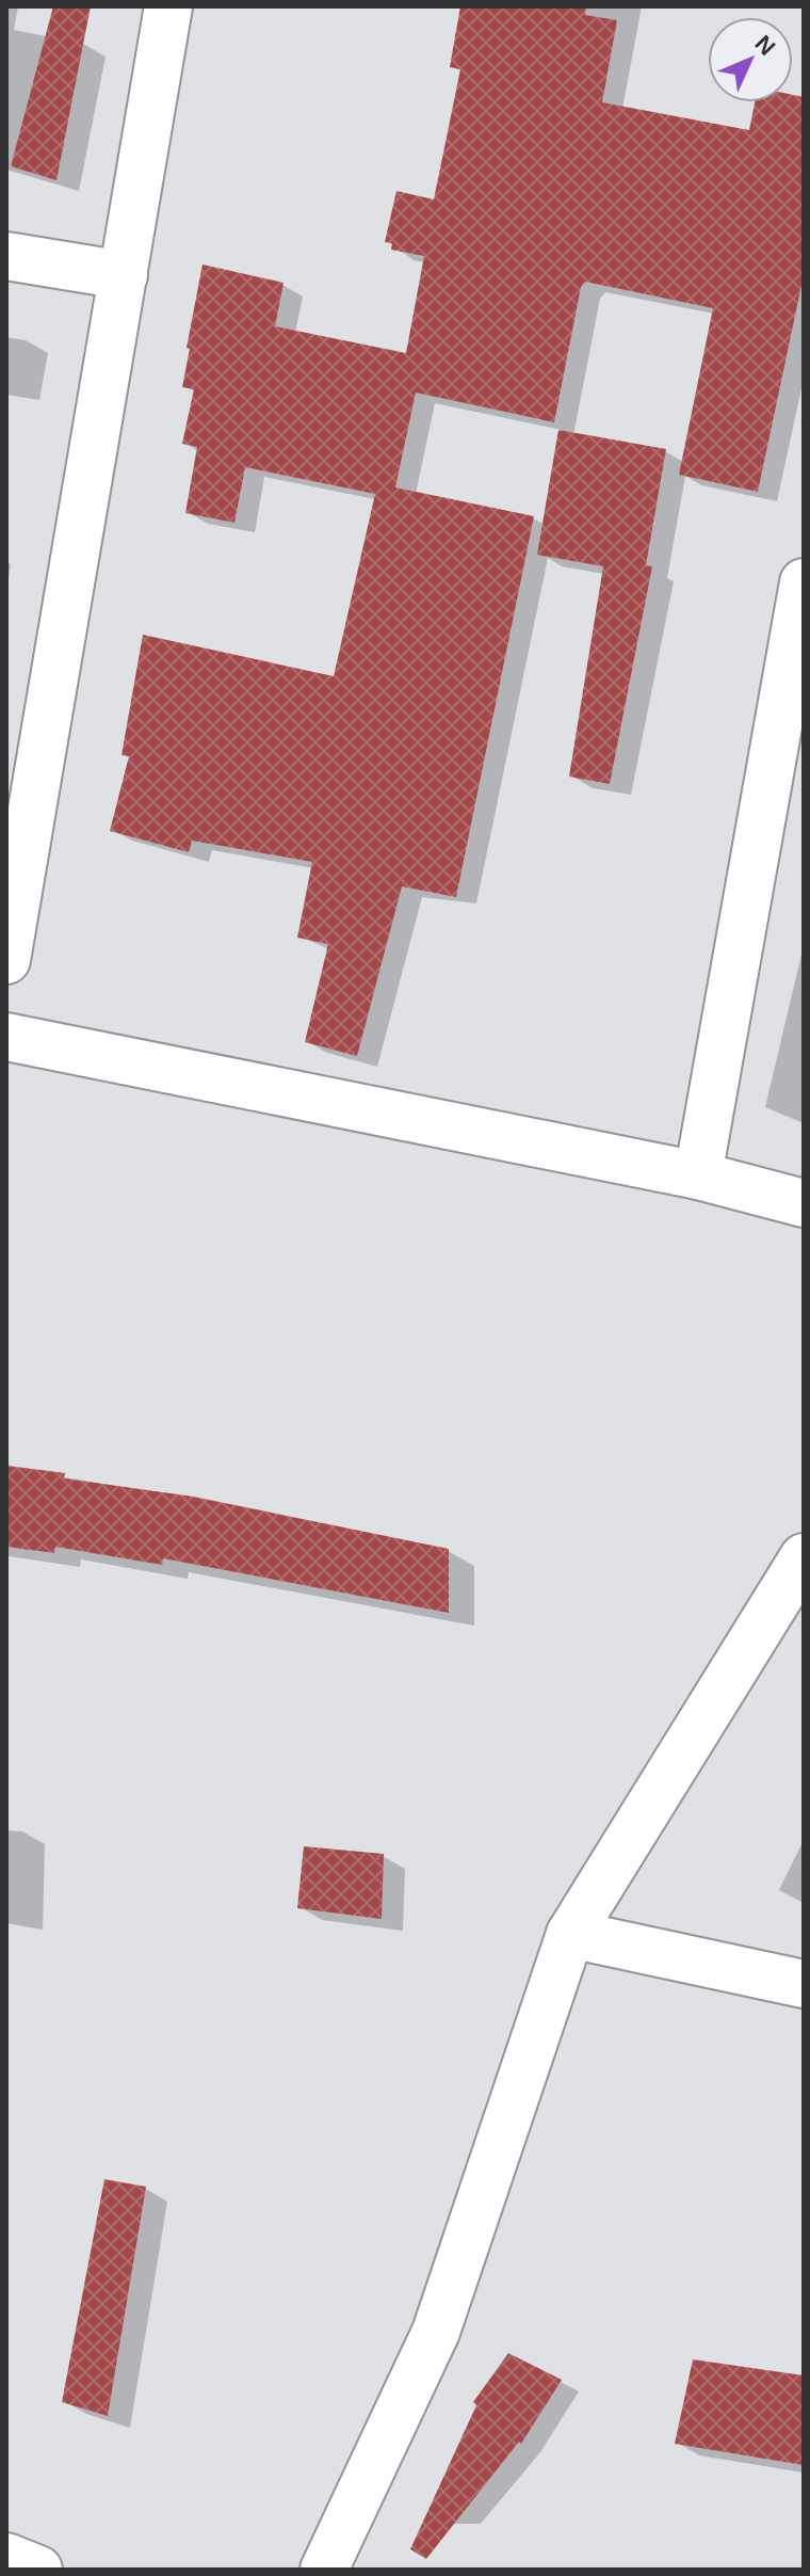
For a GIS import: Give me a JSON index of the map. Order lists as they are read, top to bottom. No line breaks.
{"north":"top right"}
